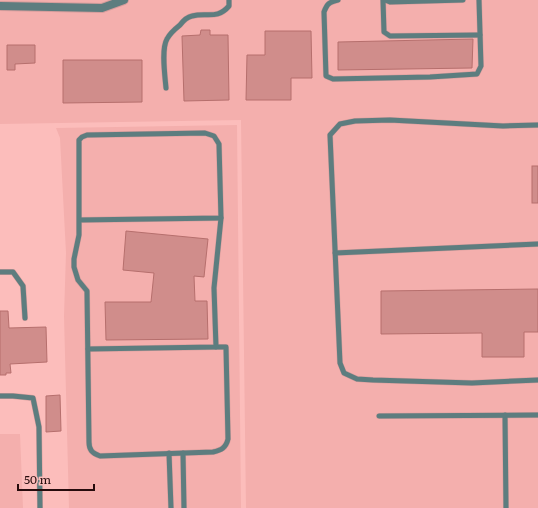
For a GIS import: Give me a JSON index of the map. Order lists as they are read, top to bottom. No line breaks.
{"scale_bar":"50 m"}
